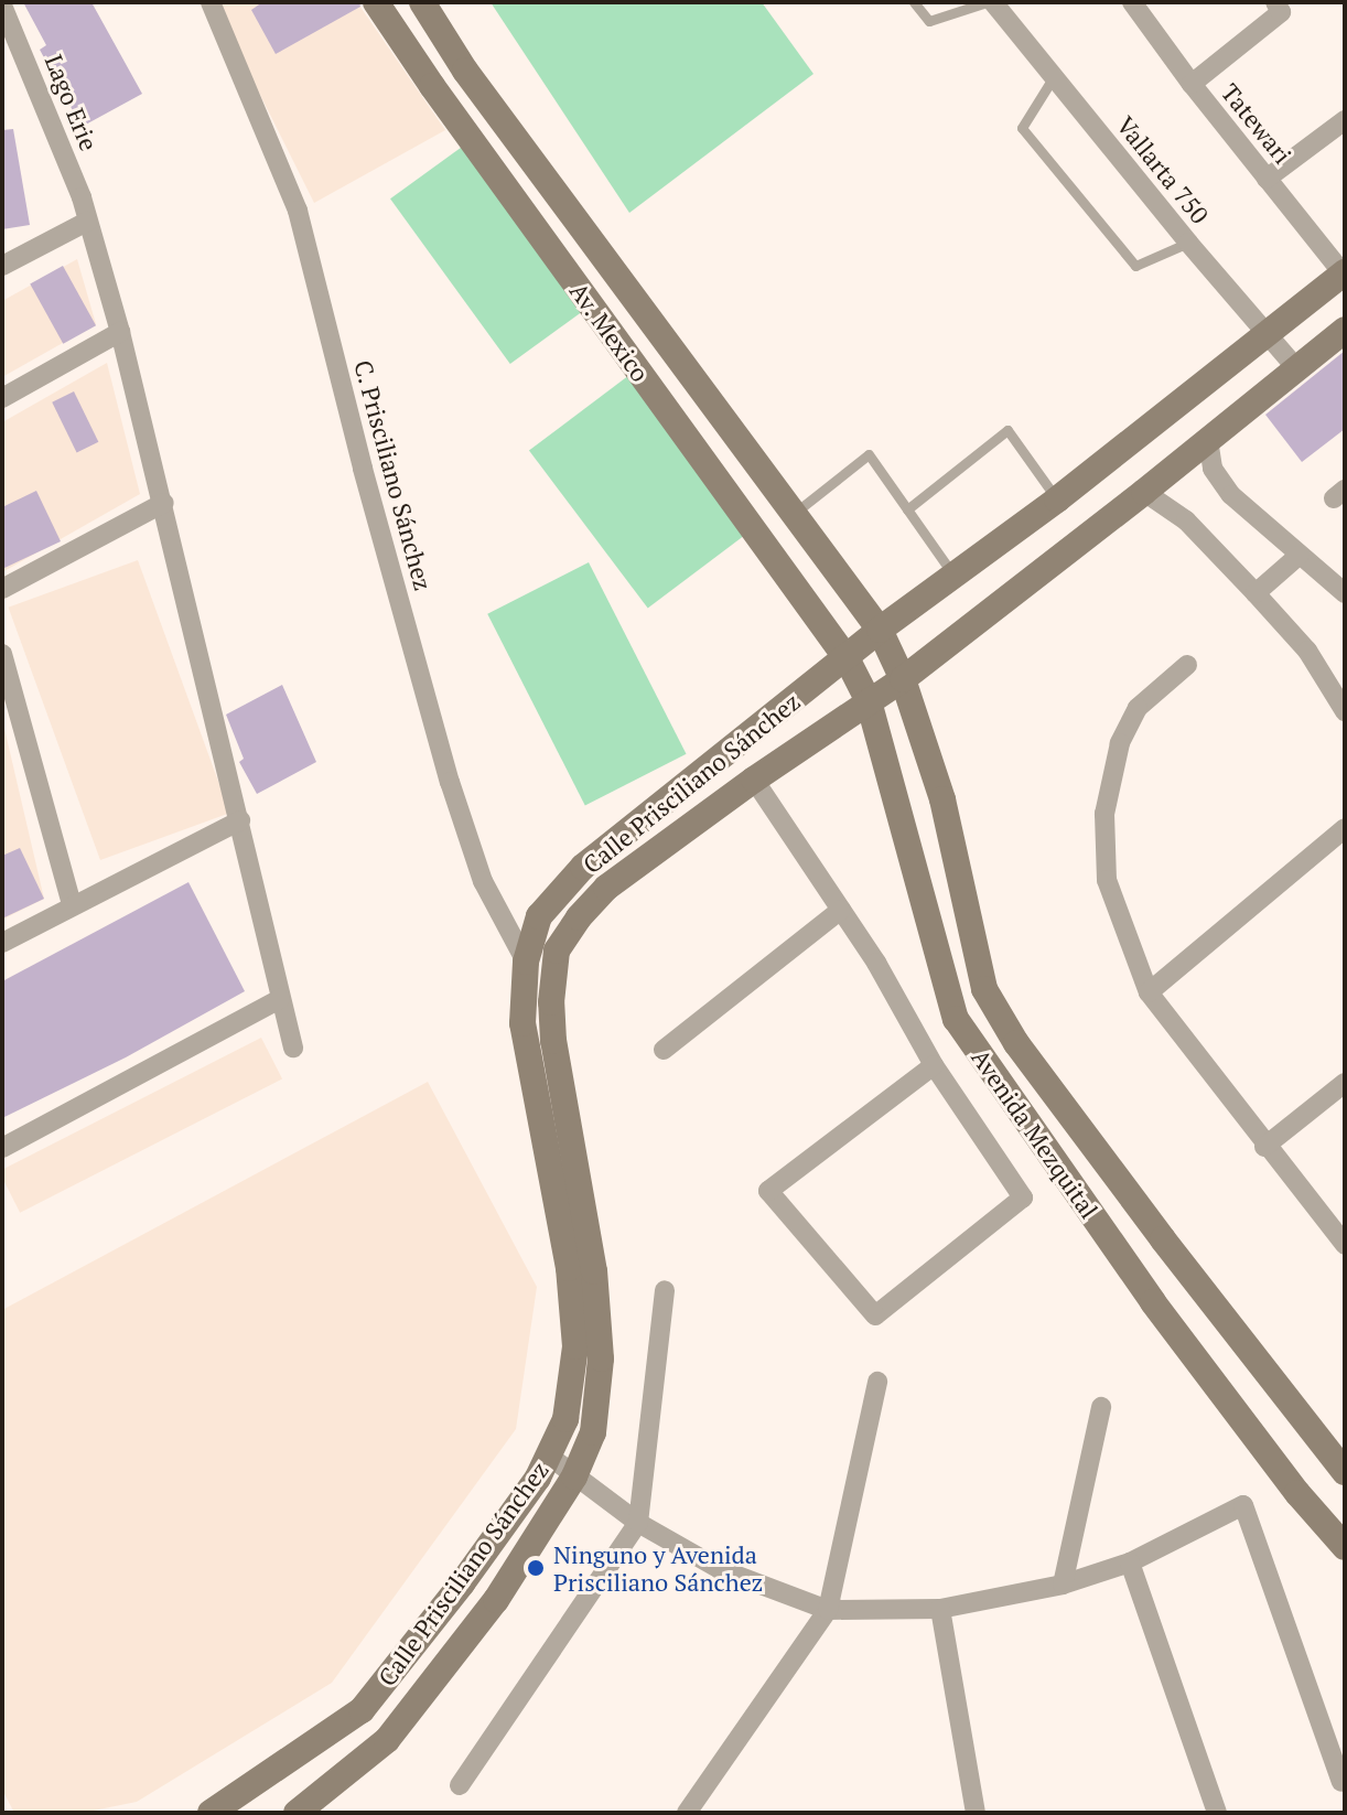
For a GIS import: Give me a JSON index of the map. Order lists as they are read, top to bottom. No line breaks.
{"streets":{"main road":["Av. Mexico","Calle Prisciliano Sánchez","Avenida Mezquital"],"street":["Lago Erie","Tatewari","Vallarta 750","C. Prisciliano Sánchez"]},"crossings":[["Tatewari","Calle Prisciliano Sánchez"],["Vallarta 750","Calle Prisciliano Sánchez"],["Av. Mexico","Calle Prisciliano Sánchez"],["Av. Mexico","Avenida Mezquital"],["C. Prisciliano Sánchez","Calle Prisciliano Sánchez"],["Calle Prisciliano Sánchez","Avenida Mezquital"]],"places":["Ninguno y Avenida Prisciliano Sánchez"]}
